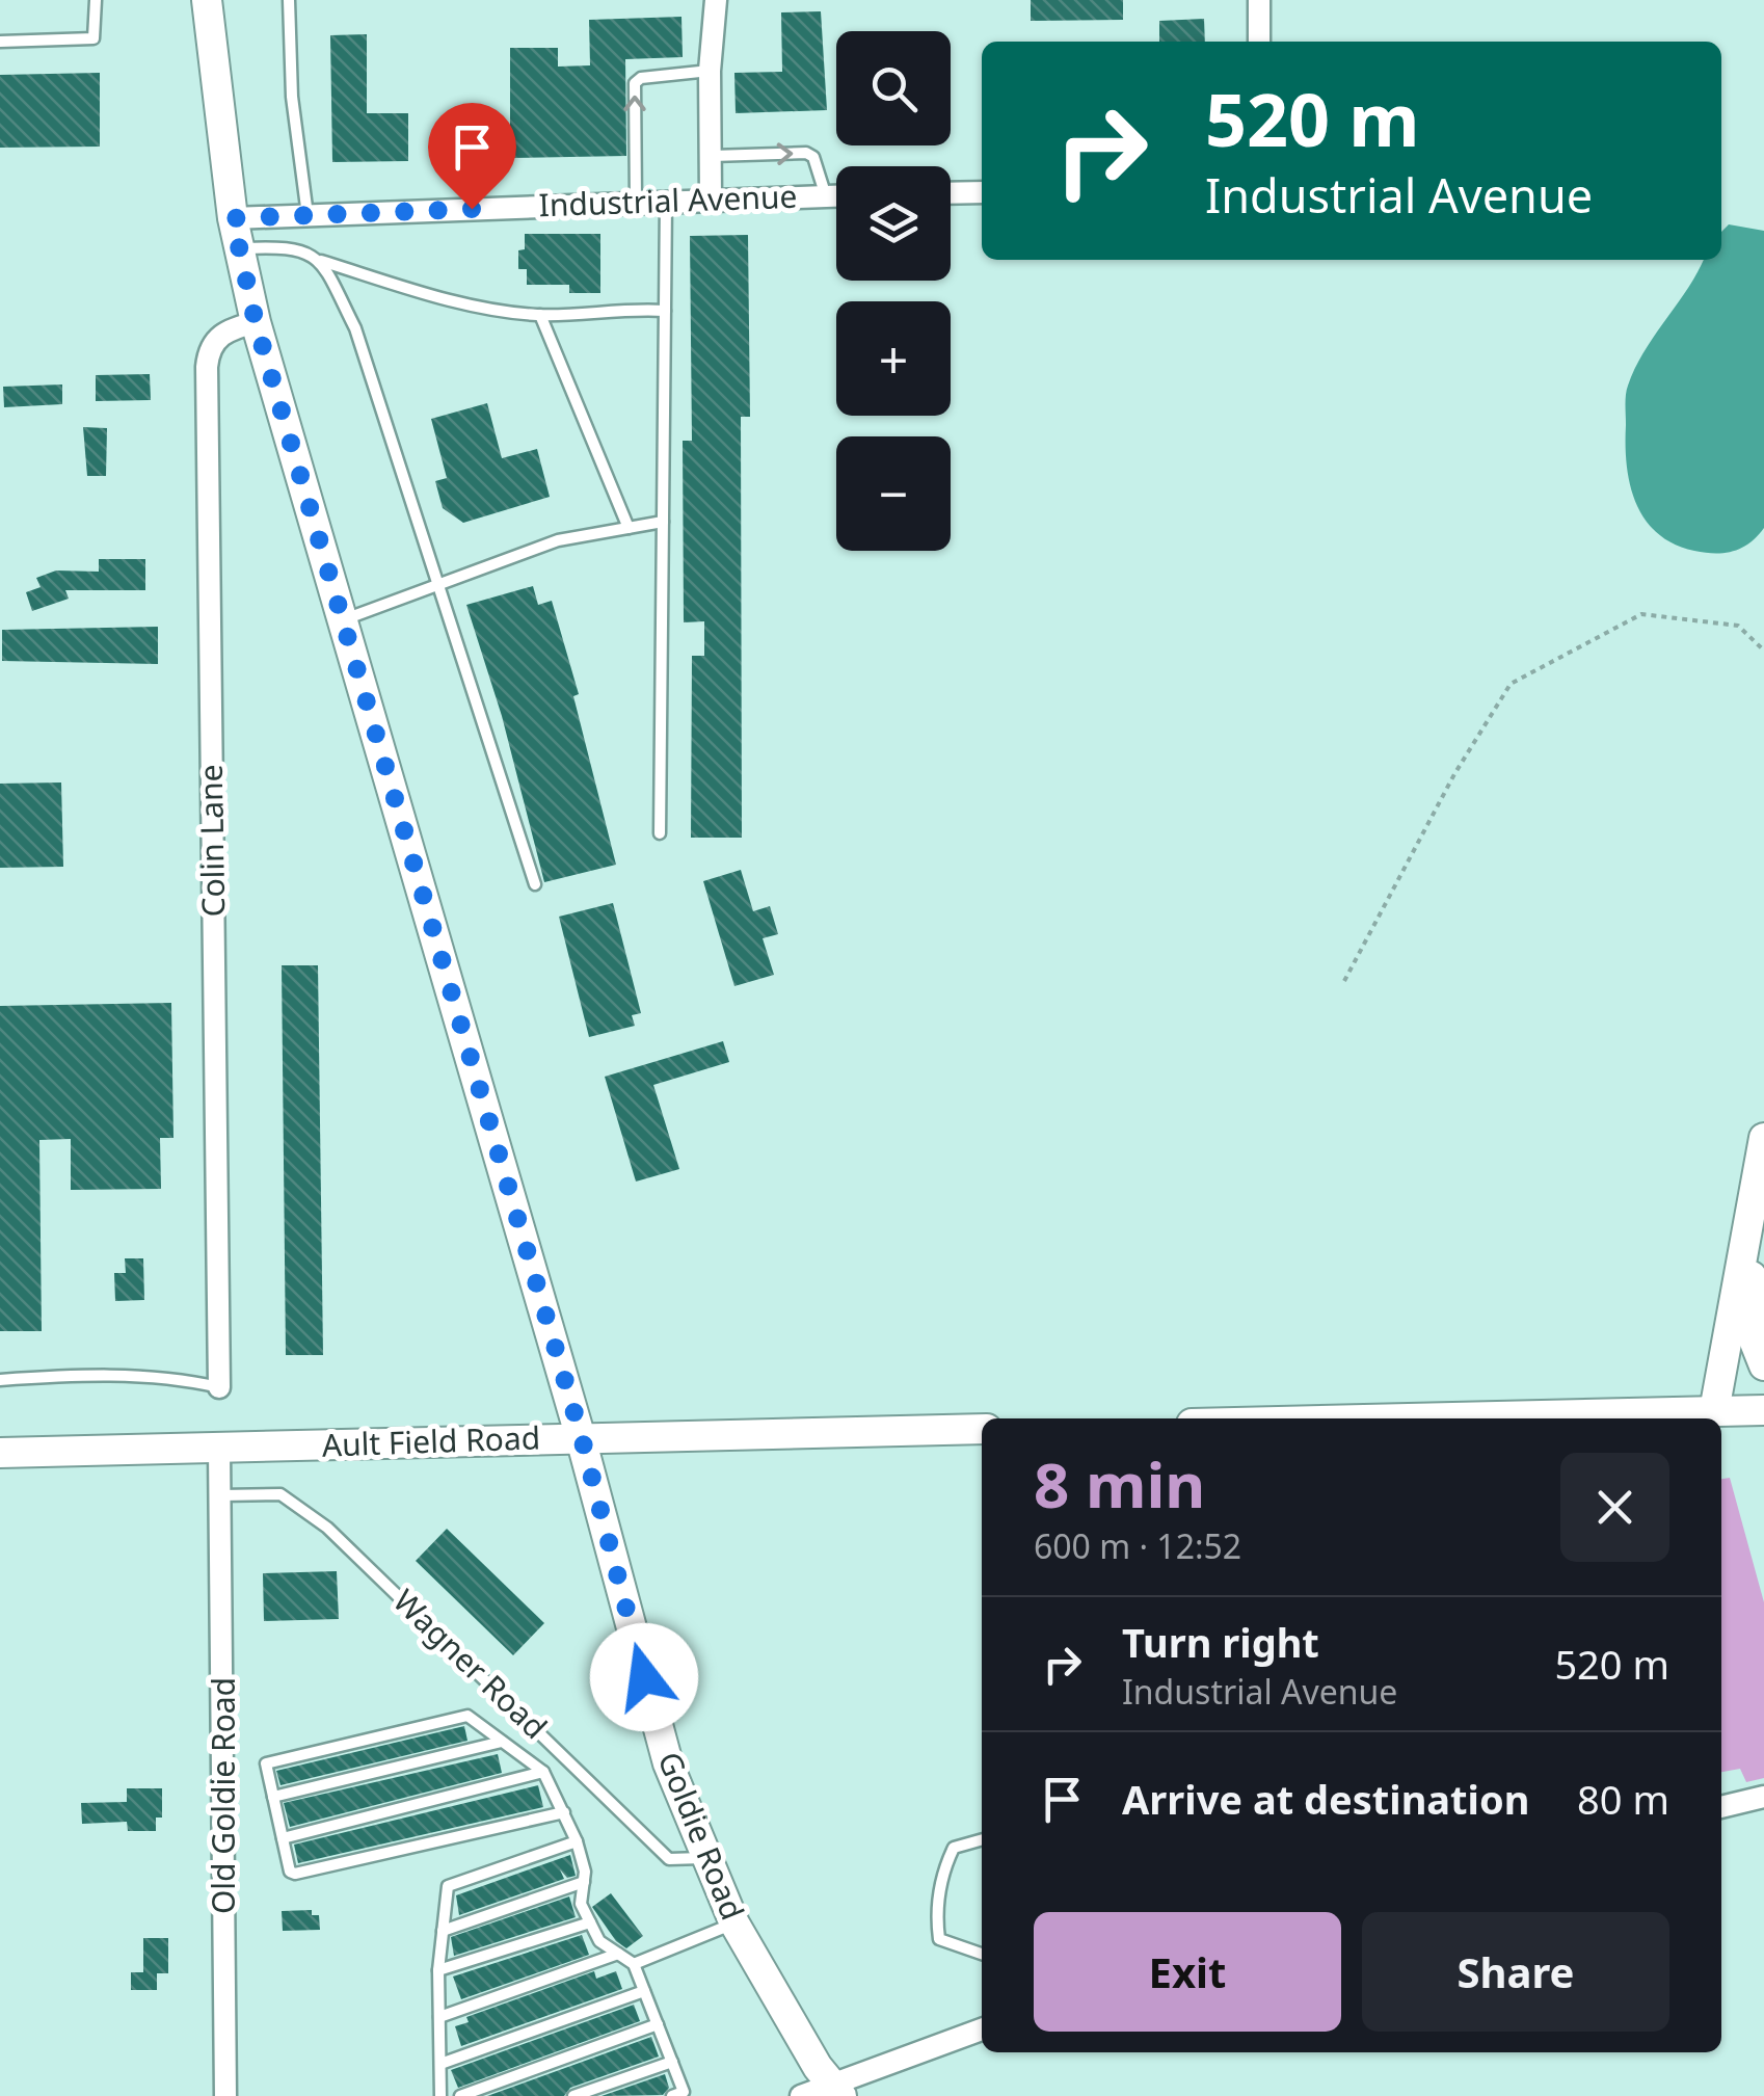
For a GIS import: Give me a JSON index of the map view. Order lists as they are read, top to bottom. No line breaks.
{"streets":{"street":["Industrial Avenue","Colin Lane","Ault Field Road","Old Goldie Road","Goldie Road"],"lane":["Wagner Road"]},"crossings":[["Industrial Avenue","Goldie Road"],["Colin Lane","Goldie Road"],["Ault Field Road","Goldie Road"],["Wagner Road","Old Goldie Road"],["Wagner Road","Goldie Road"]],"page":{"map_buttons":["+","−"],"turn":["520 m","Industrial Avenue"],"heading":["8 min","600 m · 12:52"],"list":[{"name":"Turn right","note":"Industrial Avenue","value":"520 m"},{"name":"Arrive at destination","value":"80 m"}],"buttons":["Exit","Share"]}}
